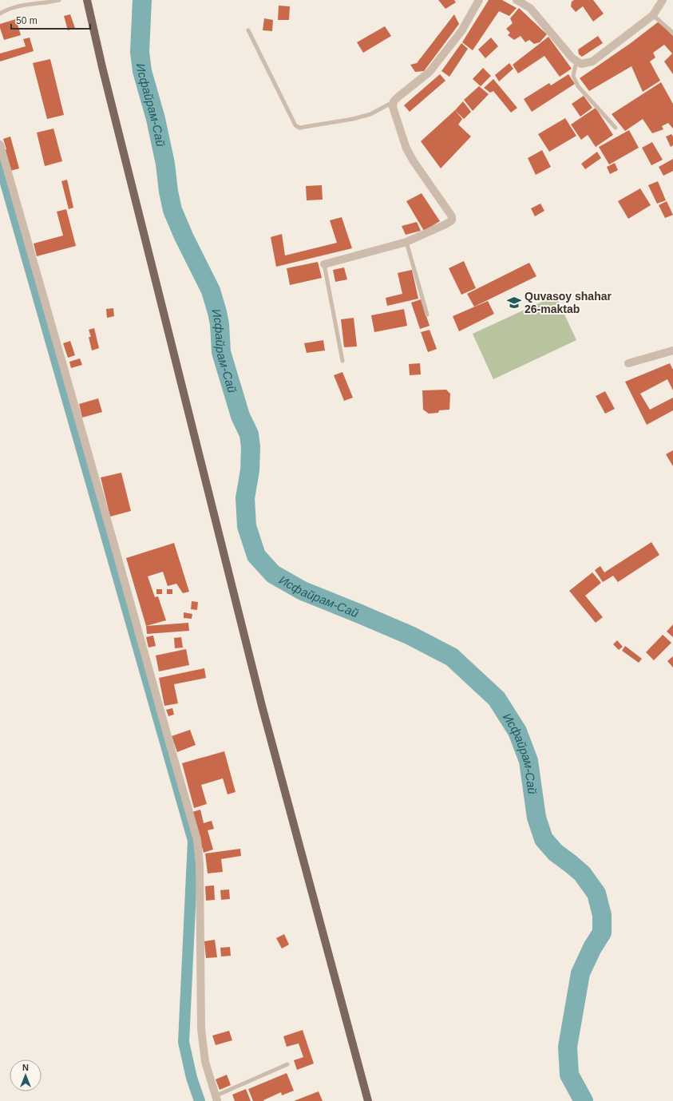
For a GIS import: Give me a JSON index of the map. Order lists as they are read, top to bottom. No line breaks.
{"water":["Исфайрам-Сай"],"places":{"school or university":["Quvasoy shahar 26-maktab"]},"scale_bar":"50 m","north":"top"}
